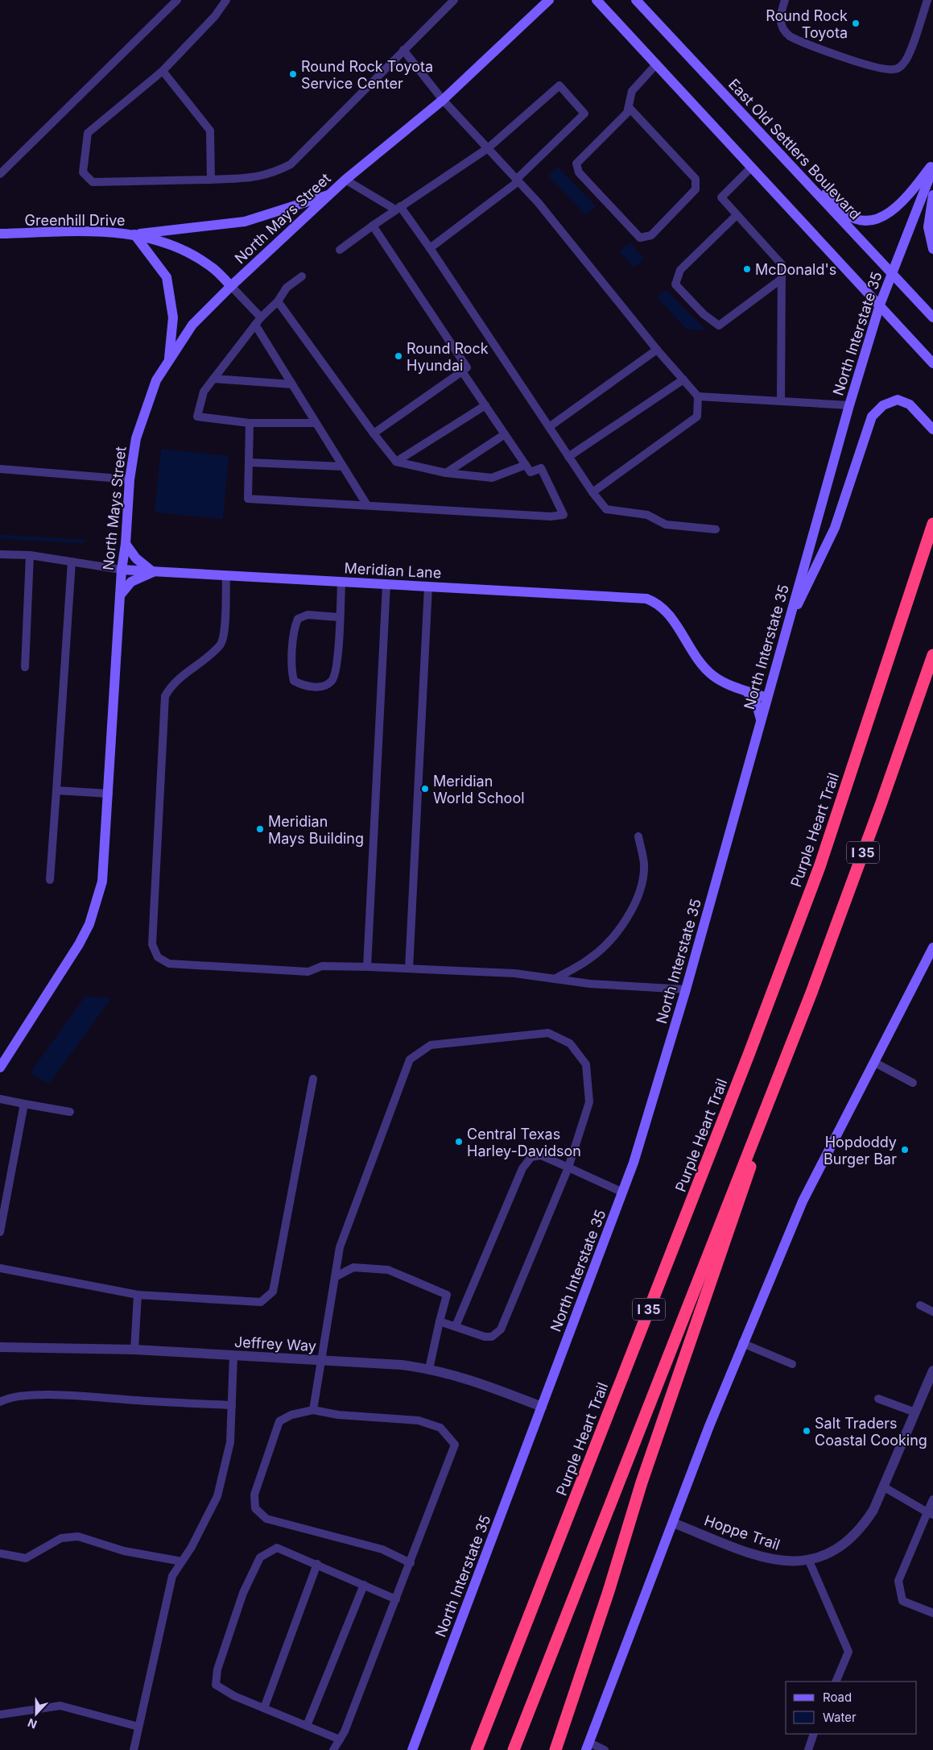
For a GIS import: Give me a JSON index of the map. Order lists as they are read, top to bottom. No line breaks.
{"streets":{"highway":["Purple Heart Trail","I 35"],"main road":["East Old Settlers Boulevard","North Mays Street","Greenhill Drive","North Interstate 35","Meridian Lane"],"street":["Jeffrey Way","Hoppe Trail"]},"crossings":[["East Old Settlers Boulevard","North Interstate 35"],["North Mays Street","Greenhill Drive"],["North Mays Street","Meridian Lane"],["North Interstate 35","Meridian Lane"],["North Interstate 35","Jeffrey Way"]],"places":["Round Rock Toyota","Round Rock Toyota Service Center","McDonald's","Round Rock Hyundai","Meridian World School","Meridian Mays Building","Central Texas Harley-Davidson","Hopdoddy Burger Bar","Salt Traders Coastal Cooking"],"legend":["Road","Water"],"north":"bottom"}
